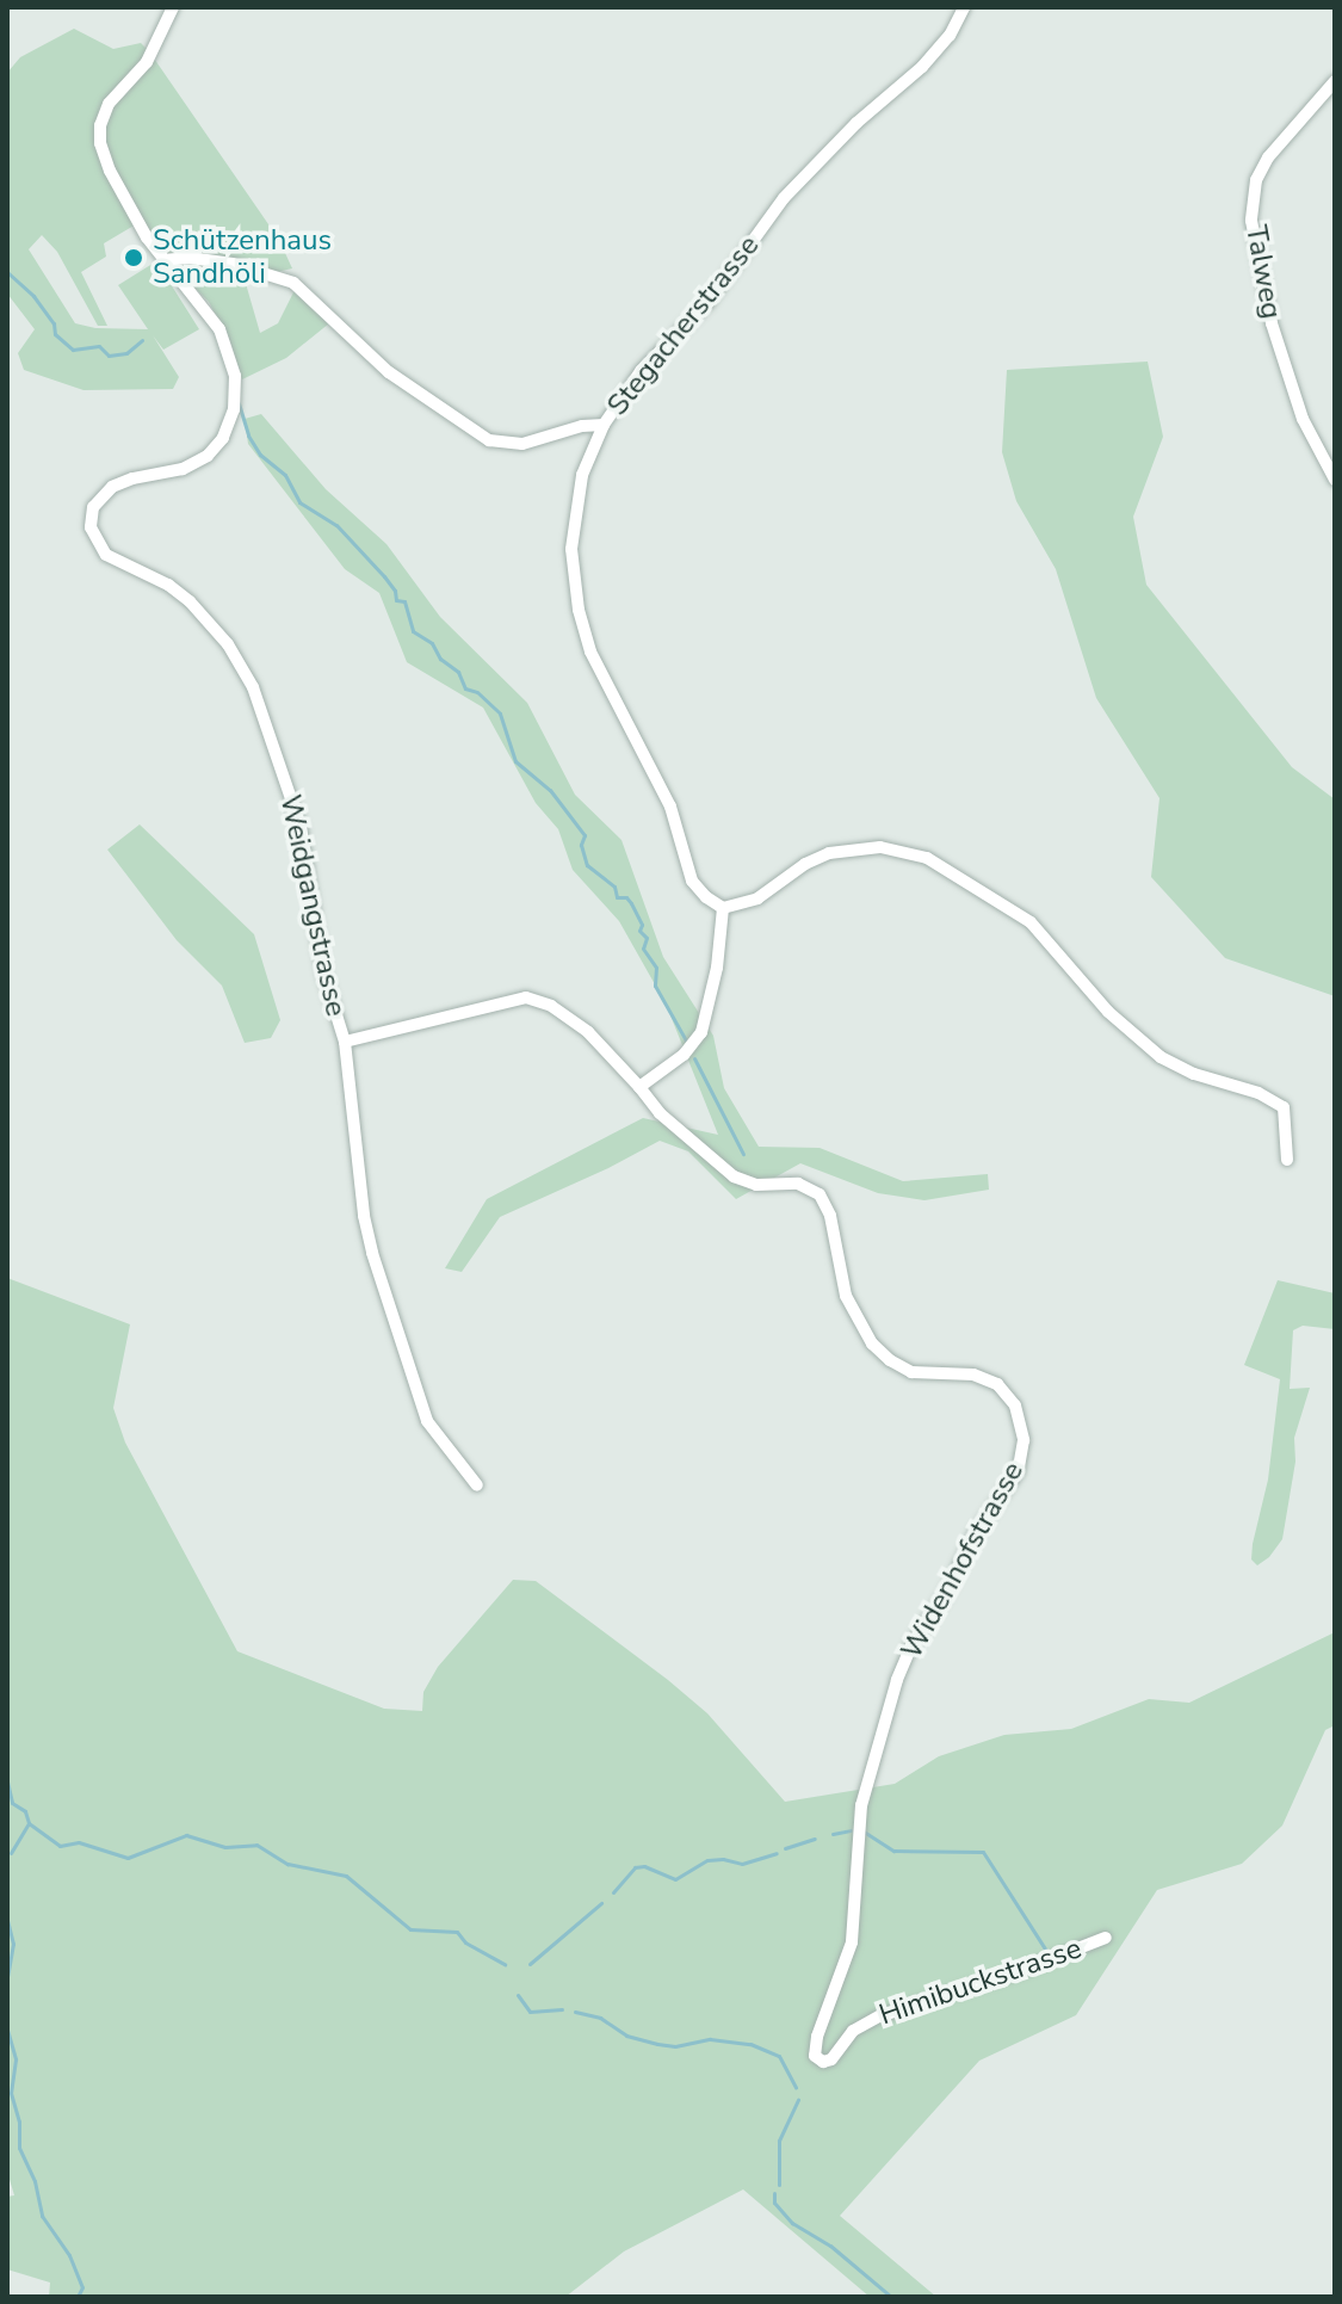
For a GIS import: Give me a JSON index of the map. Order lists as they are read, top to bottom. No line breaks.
{"streets":{"street":["Talweg","Stegacherstrasse","Weidgangstrasse","Widenhofstrasse","Himibuckstrasse"]},"crossings":[["Widenhofstrasse","Himibuckstrasse"]],"places":["Schützenhaus Sandhöli"]}
